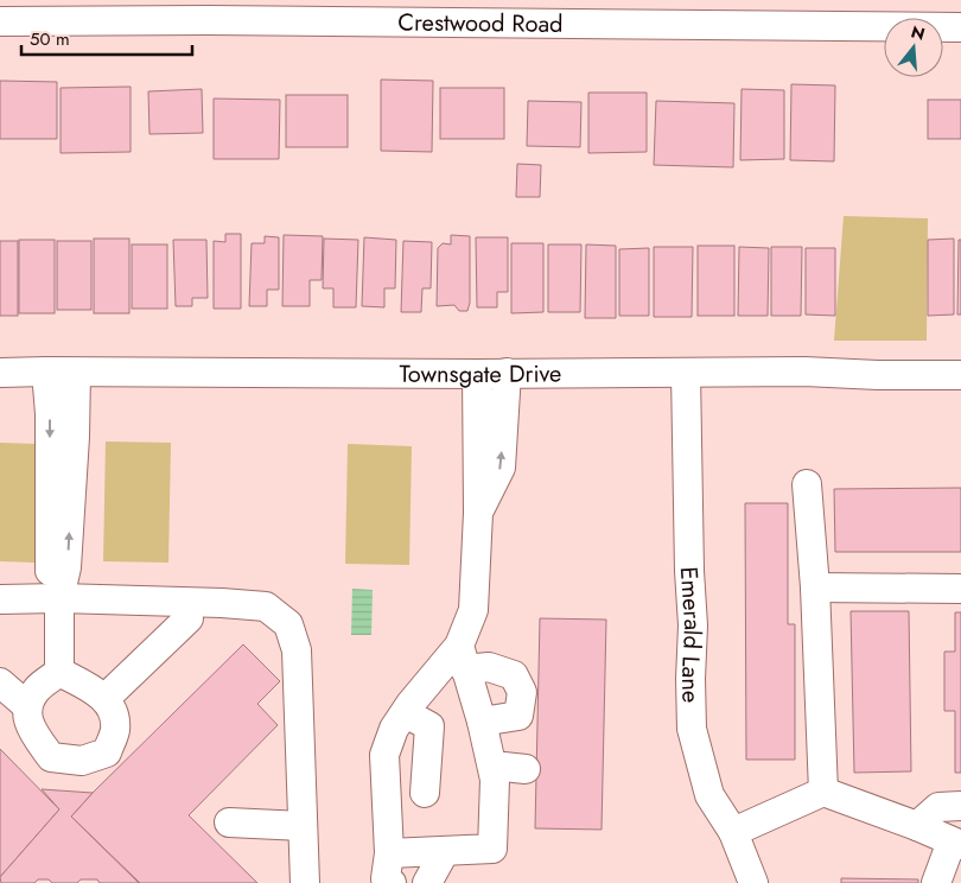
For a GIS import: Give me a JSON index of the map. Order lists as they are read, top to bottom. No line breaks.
{"streets":{"street":["Crestwood Road","Townsgate Drive","Emerald Lane"]},"crossings":[["Townsgate Drive","Emerald Lane"]],"scale_bar":"50 m","north":"top"}
